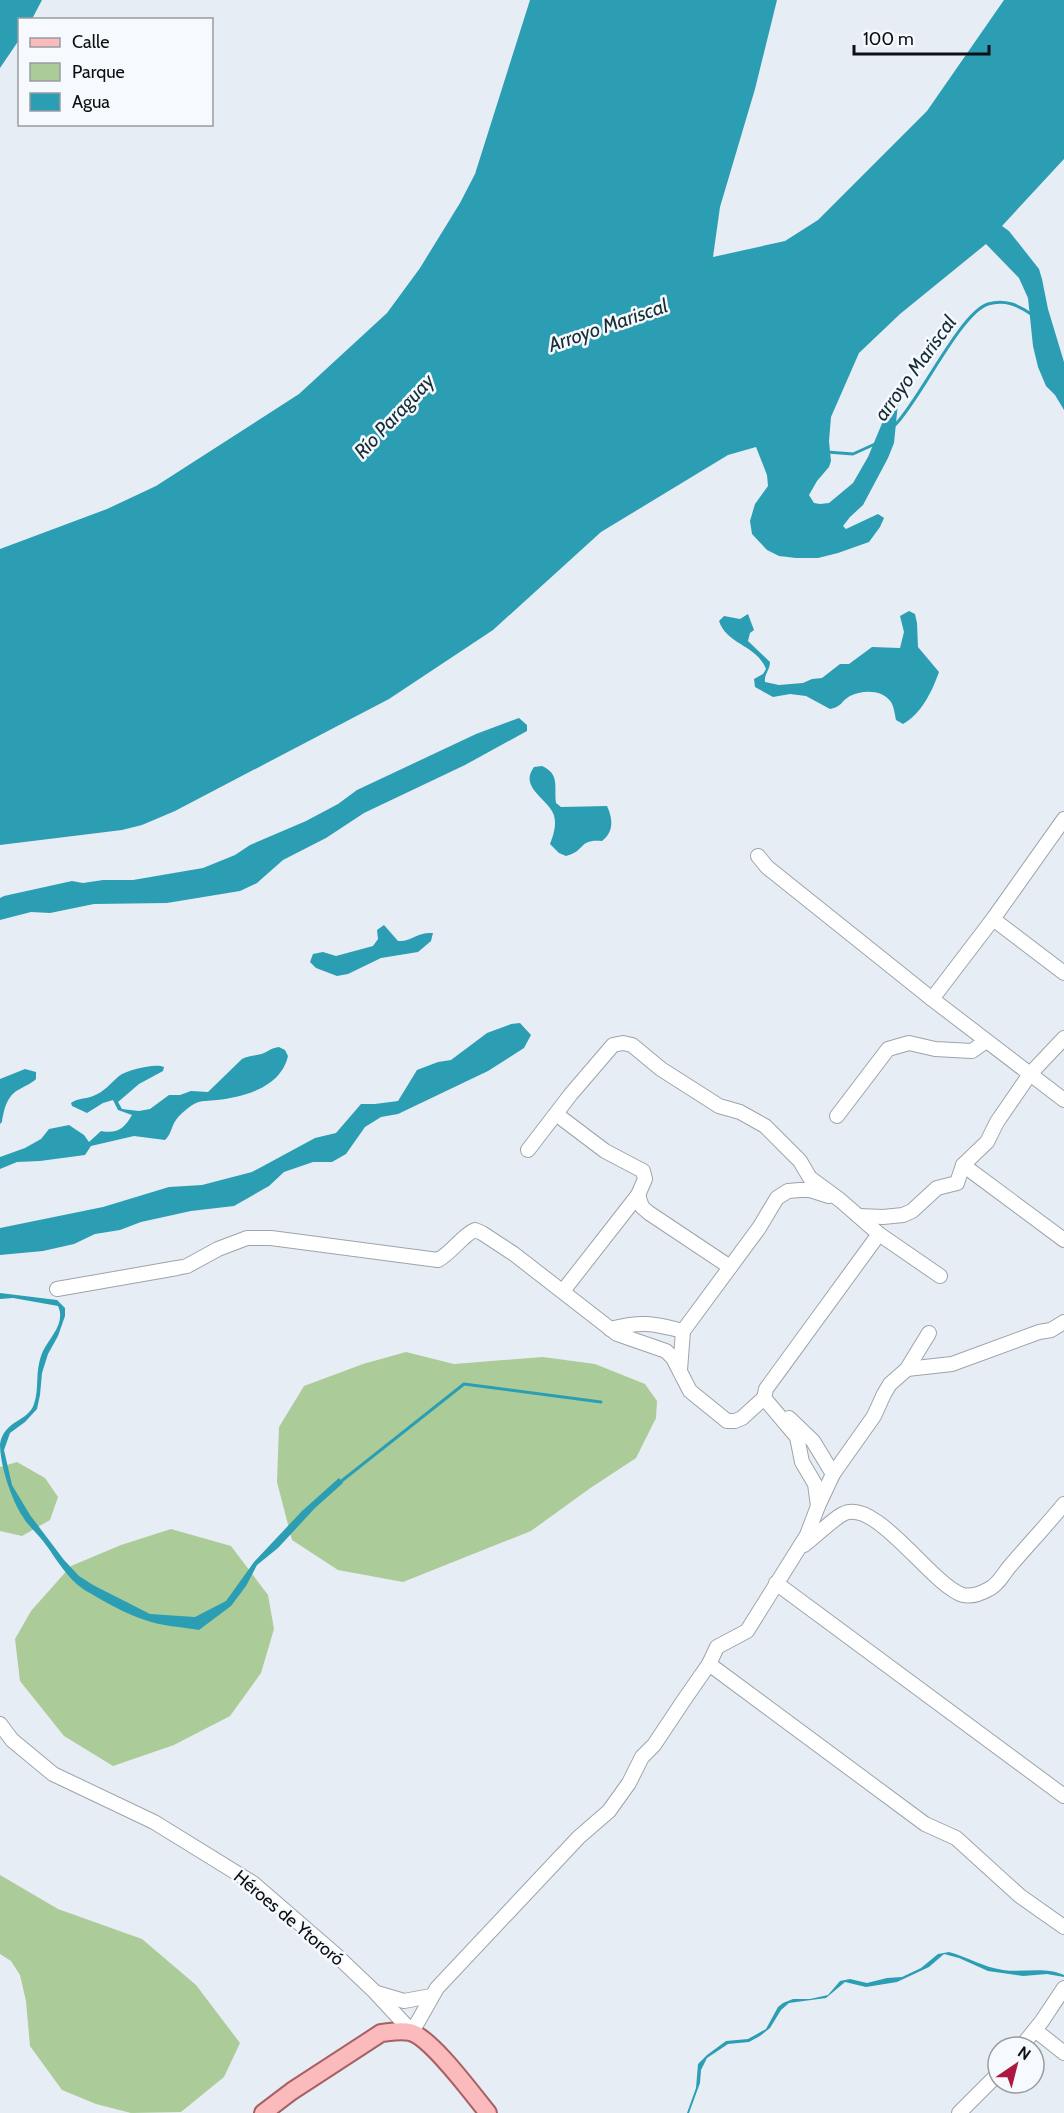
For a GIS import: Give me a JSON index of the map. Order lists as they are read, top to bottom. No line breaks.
{"streets":{"main road":["Héroes de Ytororó"]},"water":["Arroyo Mariscal","arroyo Mariscal","Río Paraguay"],"legend":["Calle","Parque","Agua"],"scale_bar":"100 m","north":"top right"}
